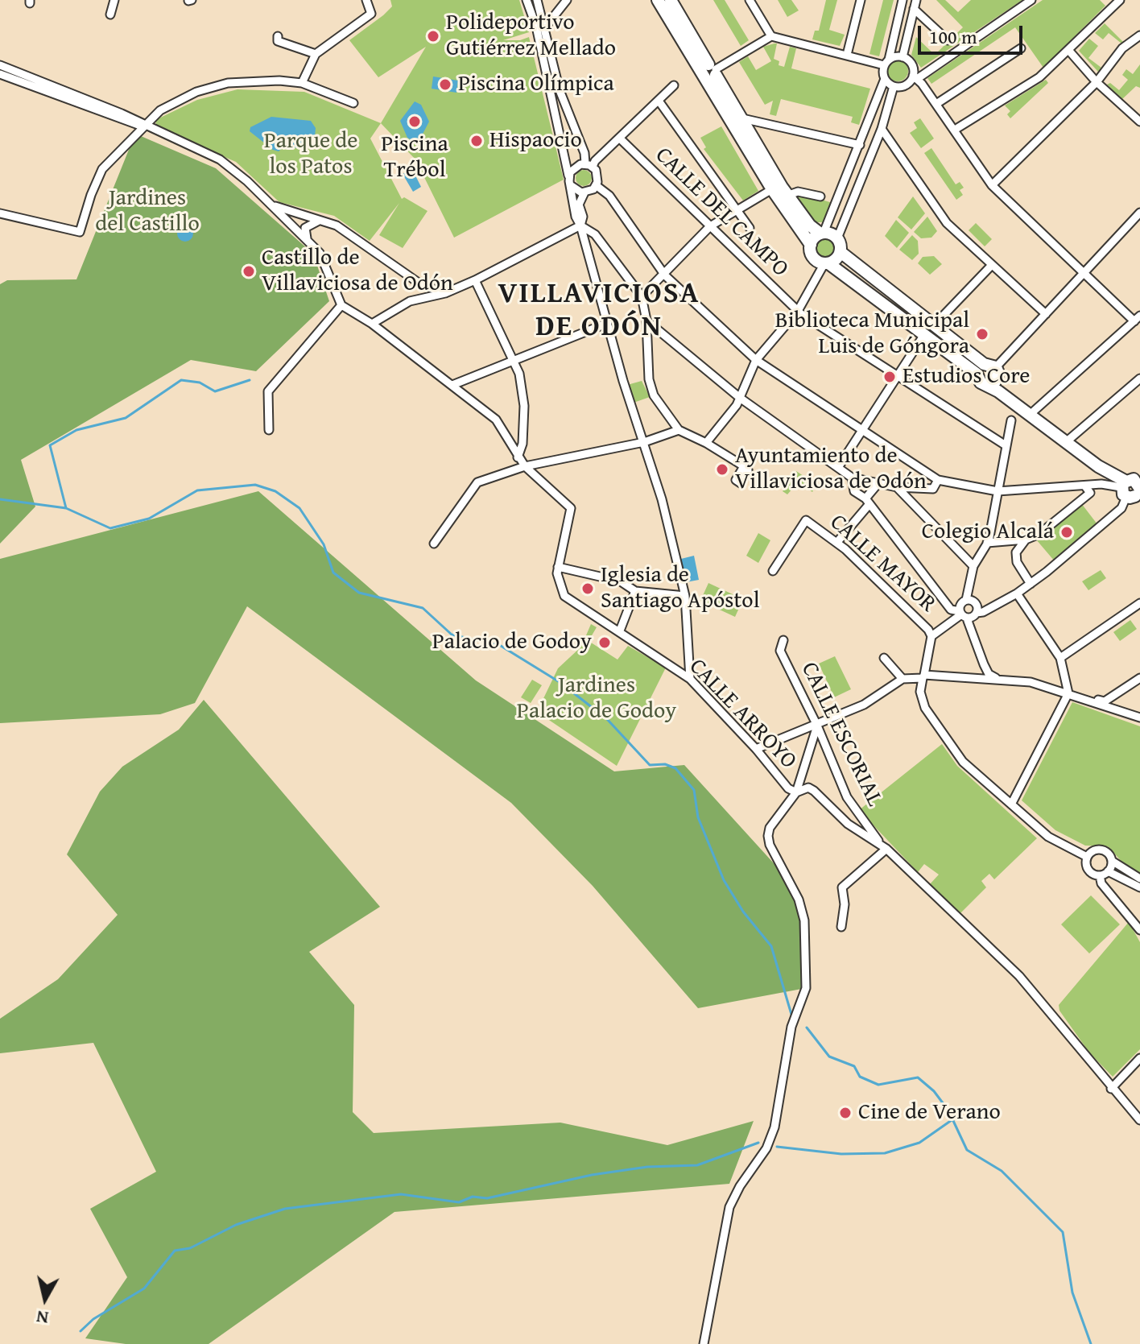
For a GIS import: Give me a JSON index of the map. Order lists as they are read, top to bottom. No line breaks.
{"streets":{"street":["CALLE DEL CAMPO","CALLE MAYOR","CALLE ARROYO","CALLE ESCORIAL"]},"districts":["VILLAVICIOSA DE ODÓN"],"parks":["Parque de los Patos","Jardines del Castillo","Jardines Palacio de Godoy"],"places":["Polideportivo Gutiérrez Mellado","Piscina Olímpica","Piscina Trébol","Hispaocio","Castillo de Villaviciosa de Odón","Biblioteca Municipal Luis de Góngora","Estudios Core","Ayuntamiento de Villaviciosa de Odón","Colegio Alcalá","Iglesia de Santiago Apóstol","Palacio de Godoy","Cine de Verano"],"scale_bar":"100 m","north":"bottom"}
